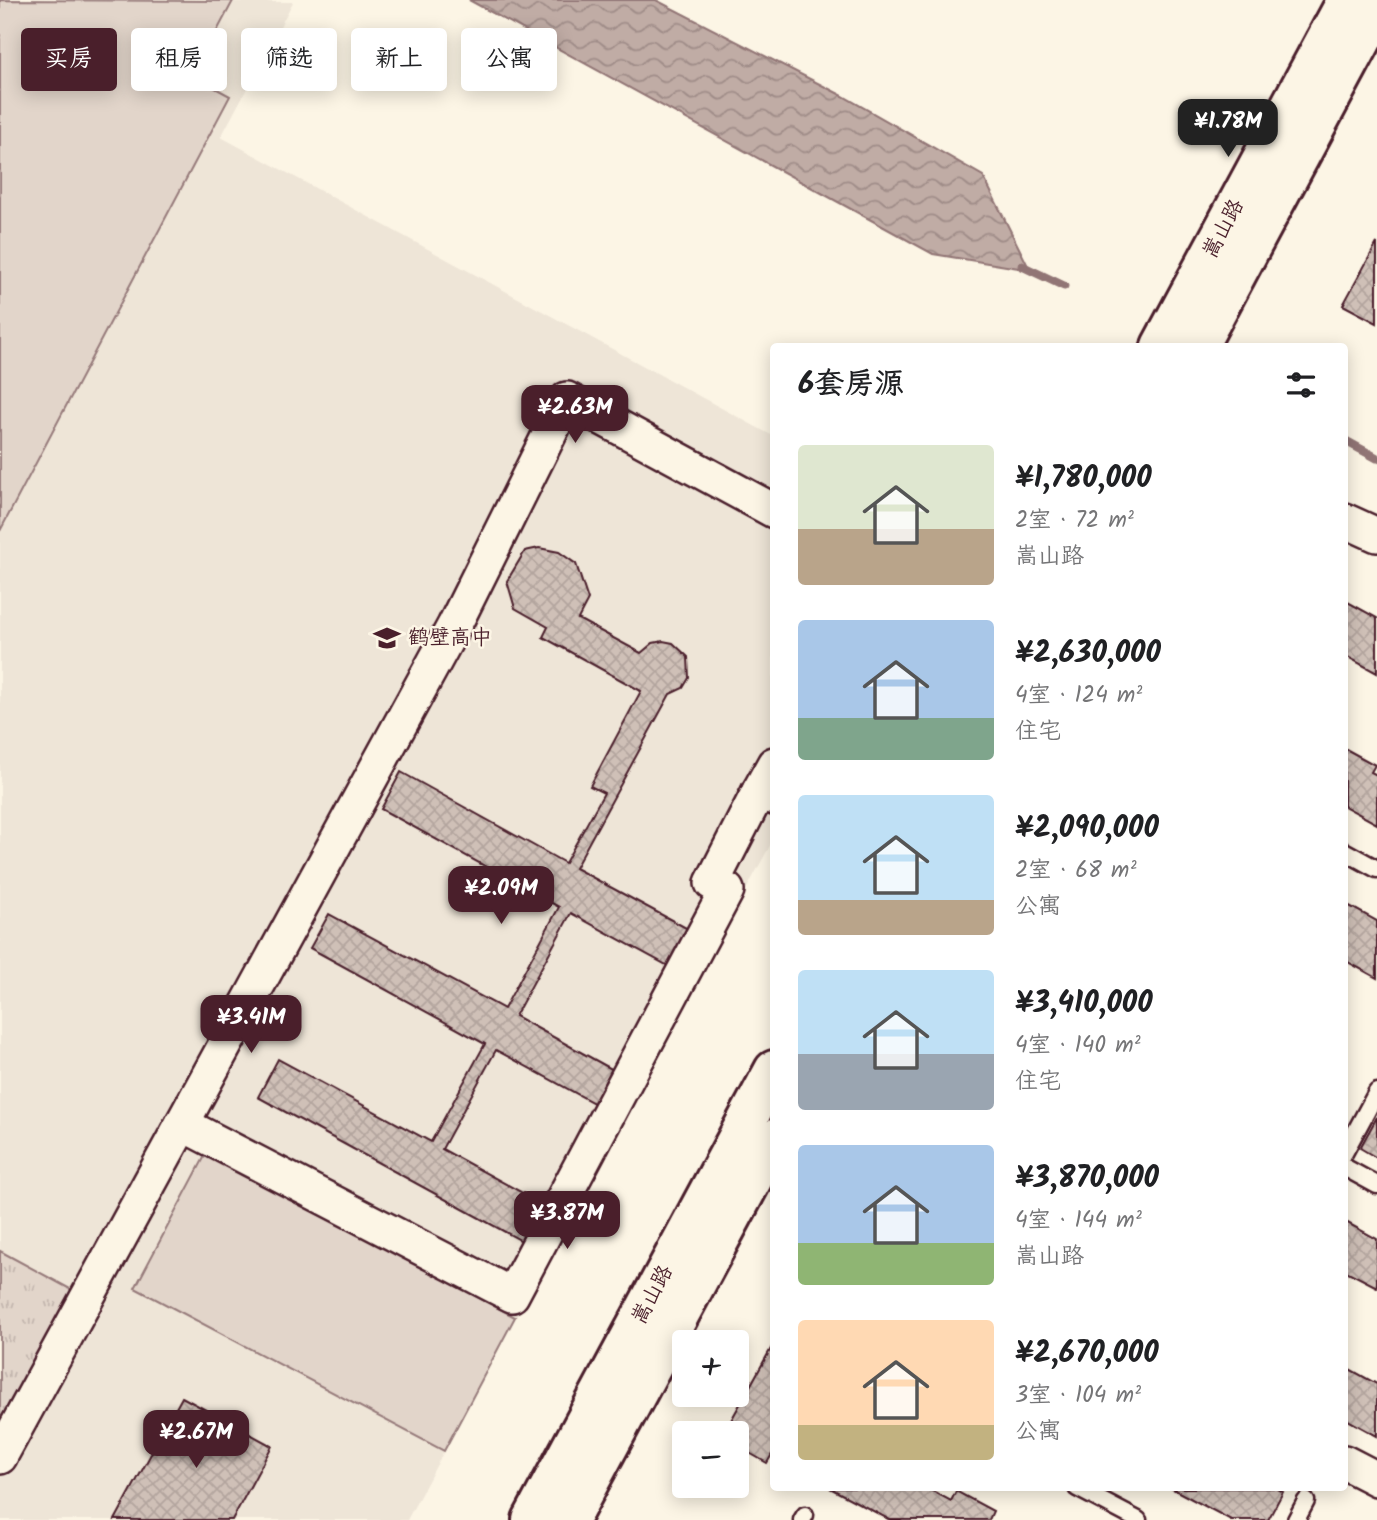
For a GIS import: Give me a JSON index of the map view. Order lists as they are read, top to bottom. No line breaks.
{"streets":{"street":["嵩山路"]},"places":{"school or university":["鹤壁高中"]},"page":{"chip":["买房","租房","筛选","新上","公寓"],"price":["¥1.78M","¥2.63M","¥2.09M","¥3.41M","¥3.87M","¥2.67M"],"heading":"6套房源","list":[{"name":"¥1,780,000","note":"2室 · 72 m² · 嵩山路"},{"name":"¥2,630,000","note":"4室 · 124 m² · 住宅"},{"name":"¥2,090,000","note":"2室 · 68 m² · 公寓"},{"name":"¥3,410,000","note":"4室 · 140 m² · 住宅"},{"name":"¥3,870,000","note":"4室 · 144 m² · 嵩山路"},{"name":"¥2,670,000","note":"3室 · 104 m² · 公寓"}],"map_buttons":["+","−"]}}
